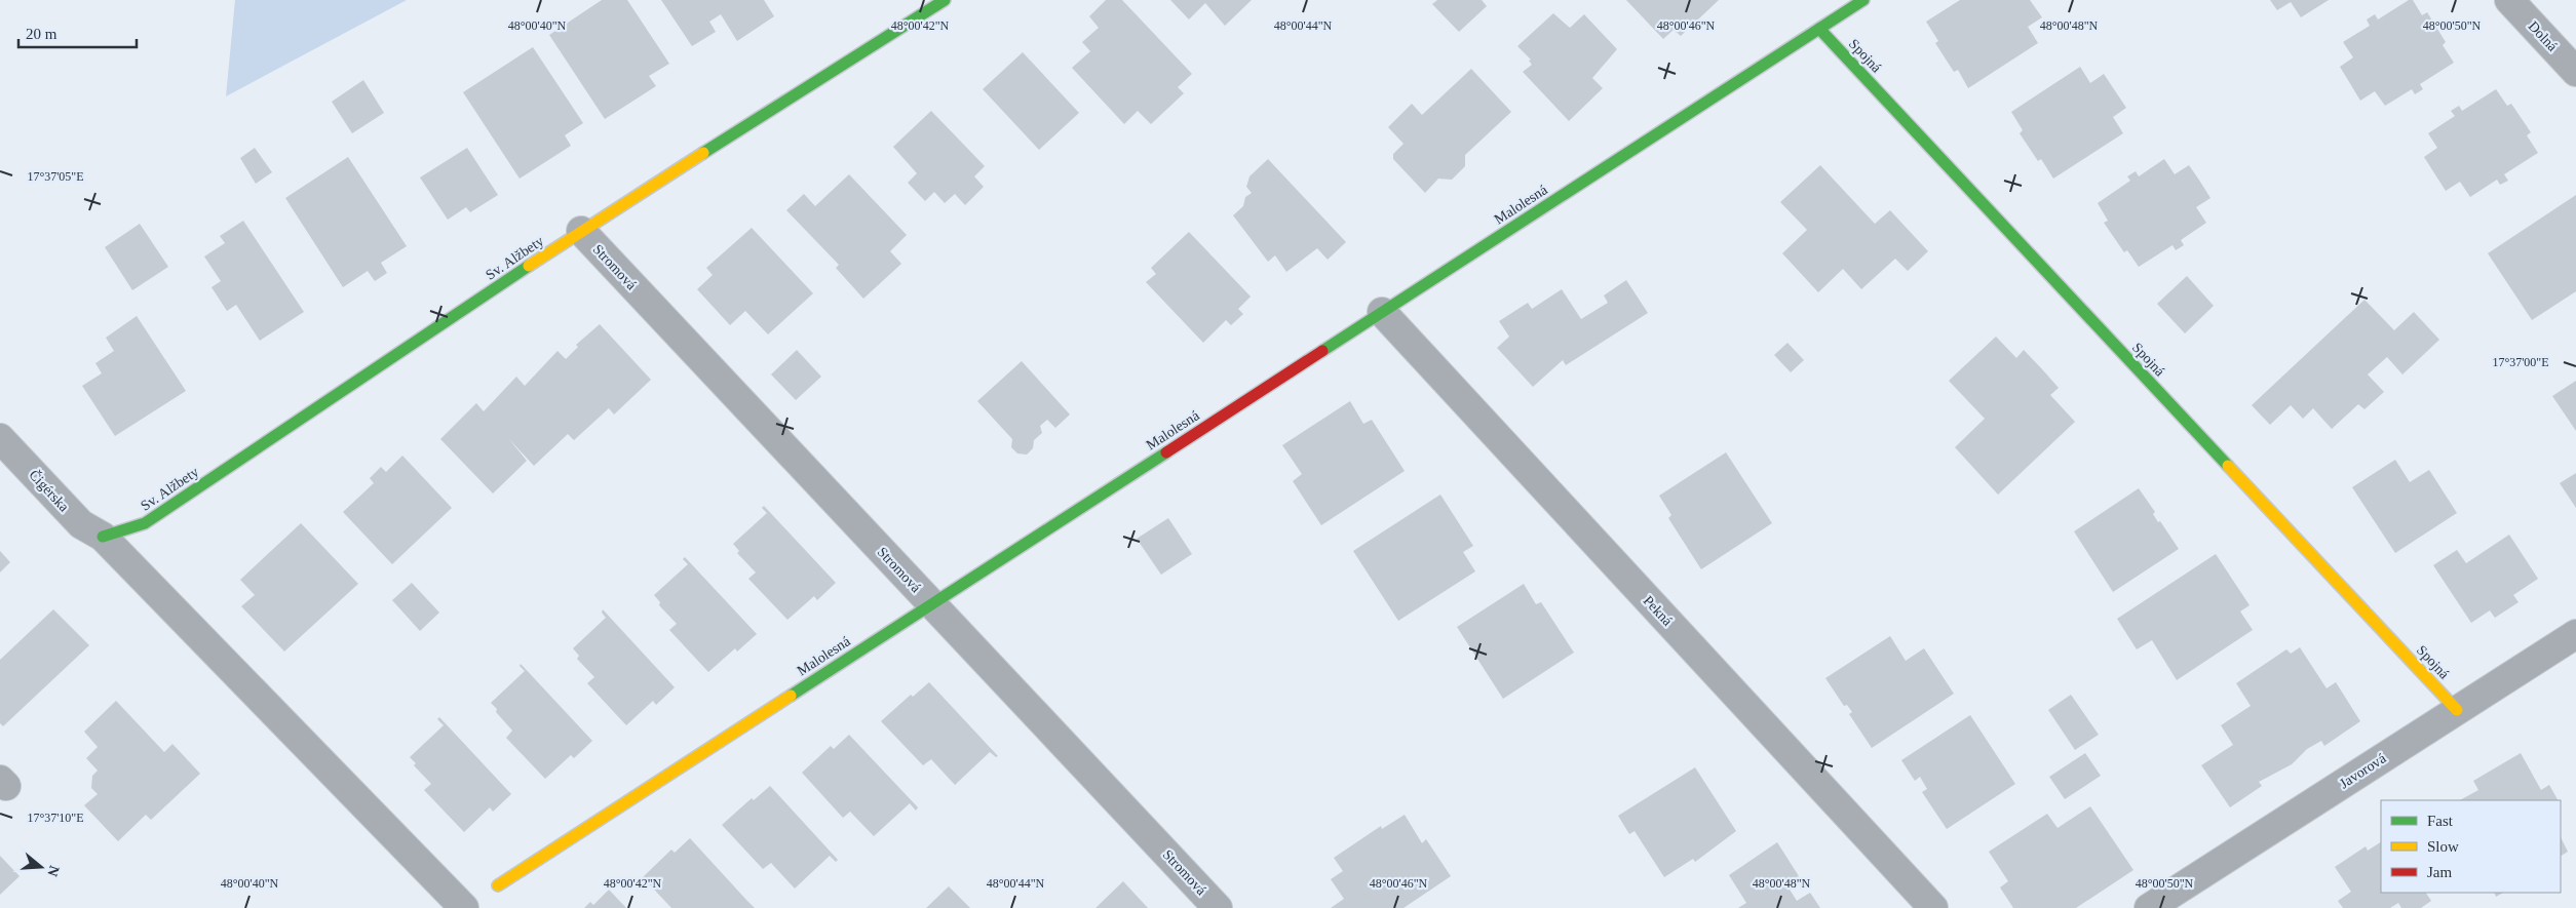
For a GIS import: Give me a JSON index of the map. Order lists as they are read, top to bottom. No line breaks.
{"streets":{"street":["Dolná","Spojná","Malolesná","Sv. Alžbety","Stromová","Čigérska","Pekná","Javorová"]},"crossings":[["Spojná","Malolesná"],["Spojná","Javorová"],["Malolesná","Stromová"],["Malolesná","Pekná"],["Sv. Alžbety","Stromová"],["Sv. Alžbety","Čigérska"]],"legend":["Fast","Slow","Jam"],"scale_bar":"20 m","north":"right","coordinates":["48°00'40\"N","48°00'42\"N","48°00'44\"N","48°00'46\"N","48°00'48\"N","48°00'50\"N","17°37'05\"E","17°37'00\"E","17°37'10\"E"]}
